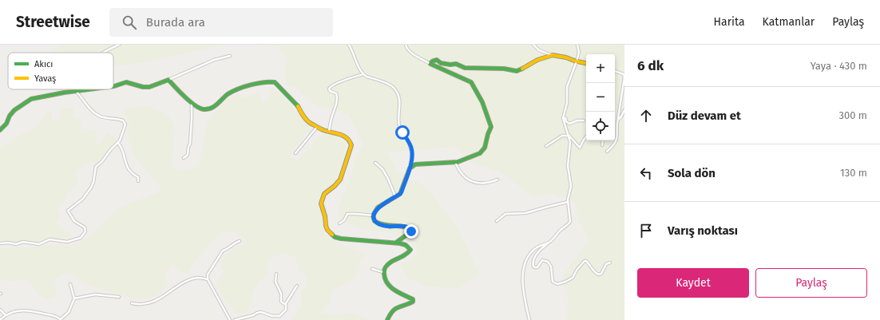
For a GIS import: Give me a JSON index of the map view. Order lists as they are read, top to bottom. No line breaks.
{"legend":["Akıcı","Yavaş"],"page":{"header":"Streetwise","search":"Burada ara","nav":["Harita","Katmanlar","Paylaş"],"heading":["6 dk","Yaya · 430 m"],"map_buttons":["+","−"],"list":[["Düz devam et","300 m"],["Sola dön","130 m"],"Varış noktası"],"buttons":["Kaydet","Paylaş"]}}
